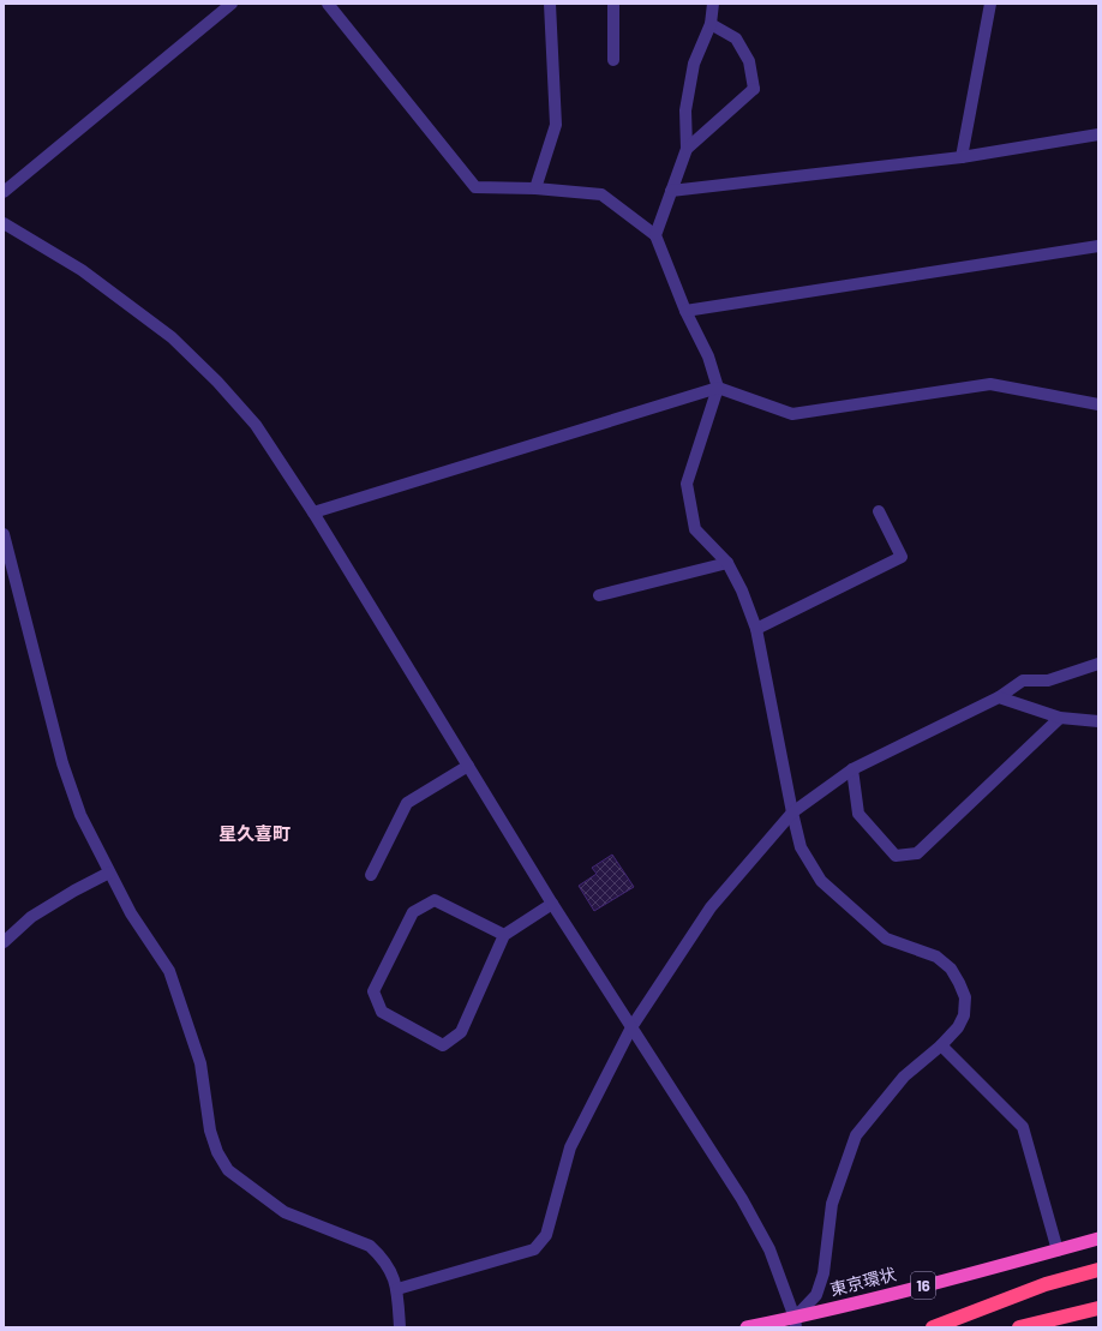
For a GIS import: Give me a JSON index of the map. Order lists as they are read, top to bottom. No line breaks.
{"streets":{"highway":["東京環状","16"]},"districts":["星久喜町"]}
